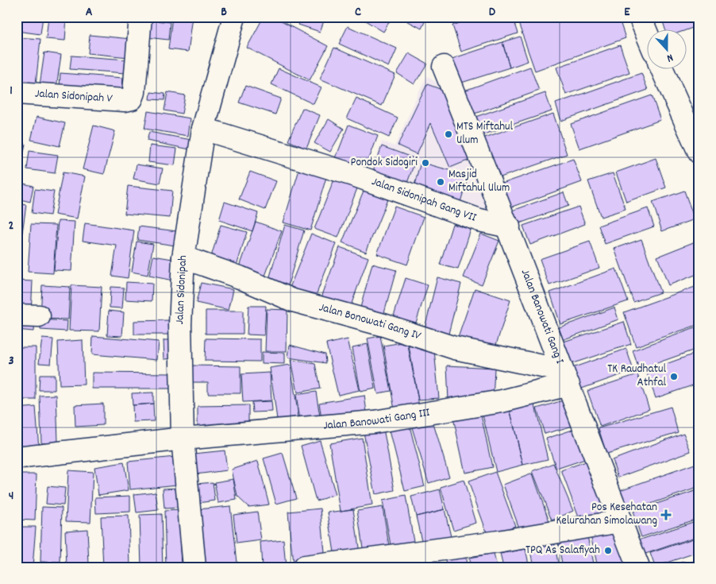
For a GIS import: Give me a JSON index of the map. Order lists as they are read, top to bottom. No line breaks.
{"streets":{"street":["Jalan Sidonipah V","Jalan Sidonipah Gang VII","Jalan Sidonipah","Jalan Banowati Gang I","Jalan Bonowati Gang IV","Jalan Banowati Gang III"]},"crossings":[["Jalan Sidonipah Gang VII","Jalan Sidonipah"],["Jalan Sidonipah Gang VII","Jalan Banowati Gang I"],["Jalan Sidonipah","Jalan Bonowati Gang IV"],["Jalan Sidonipah","Jalan Banowati Gang III"],["Jalan Banowati Gang I","Jalan Bonowati Gang IV"],["Jalan Banowati Gang I","Jalan Banowati Gang III"],["Jalan Bonowati Gang IV","Jalan Banowati Gang III"]],"places":{"other":["MTS Miftahul Ulum","Pondok Sidogiri","Masjid Miftahul Ulum","TK Raudhatul Athfal","TPQ As Salafiyah"],"health":["Pos Kesehatan Kelurahan Simolawang"]},"north":"bottom","grid":{"columns":["A","B","C","D","E"],"rows":["1","2","3","4"]}}
